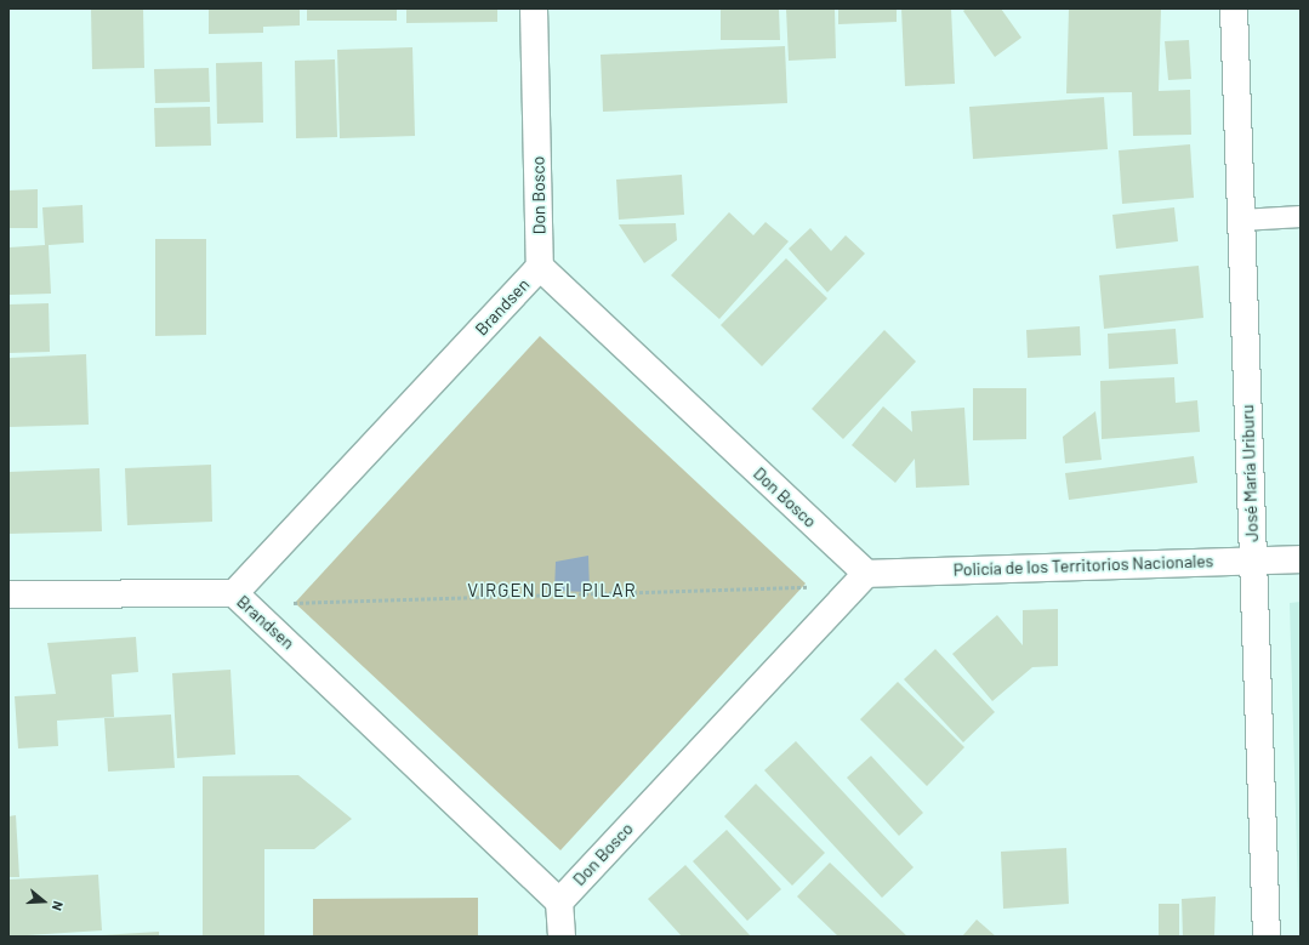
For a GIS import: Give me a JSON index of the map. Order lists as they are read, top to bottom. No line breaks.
{"streets":{"street":["Don Bosco","Brandsen","José María Uriburu","Policía de los Territorios Nacionales"]},"crossings":[["Don Bosco","Brandsen"],["Don Bosco","Policía de los Territorios Nacionales"],["José María Uriburu","Policía de los Territorios Nacionales"]],"districts":["VIRGEN DEL PILAR"],"north":"right"}
